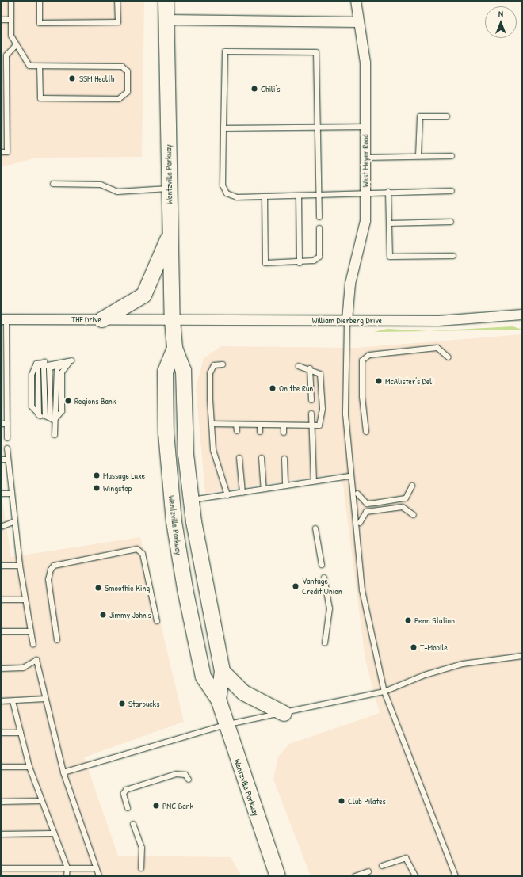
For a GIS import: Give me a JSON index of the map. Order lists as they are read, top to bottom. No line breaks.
{"streets":{"main road":["Wentzville Parkway"],"street":["West Meyer Road","THF Drive","William Dierberg Drive"]},"crossings":[["West Meyer Road","William Dierberg Drive"],["Wentzville Parkway","THF Drive"],["Wentzville Parkway","William Dierberg Drive"],["THF Drive","William Dierberg Drive"]],"places":["SSM Health","Chili's","McAlister's Deli","On the Run","Regions Bank","Massage Luxe","Wingstop","Vantage Credit Union","Smoothie King","Jimmy John's","Penn Station","T-Mobile","Starbucks","Club Pilates","PNC Bank"],"north":"top"}
